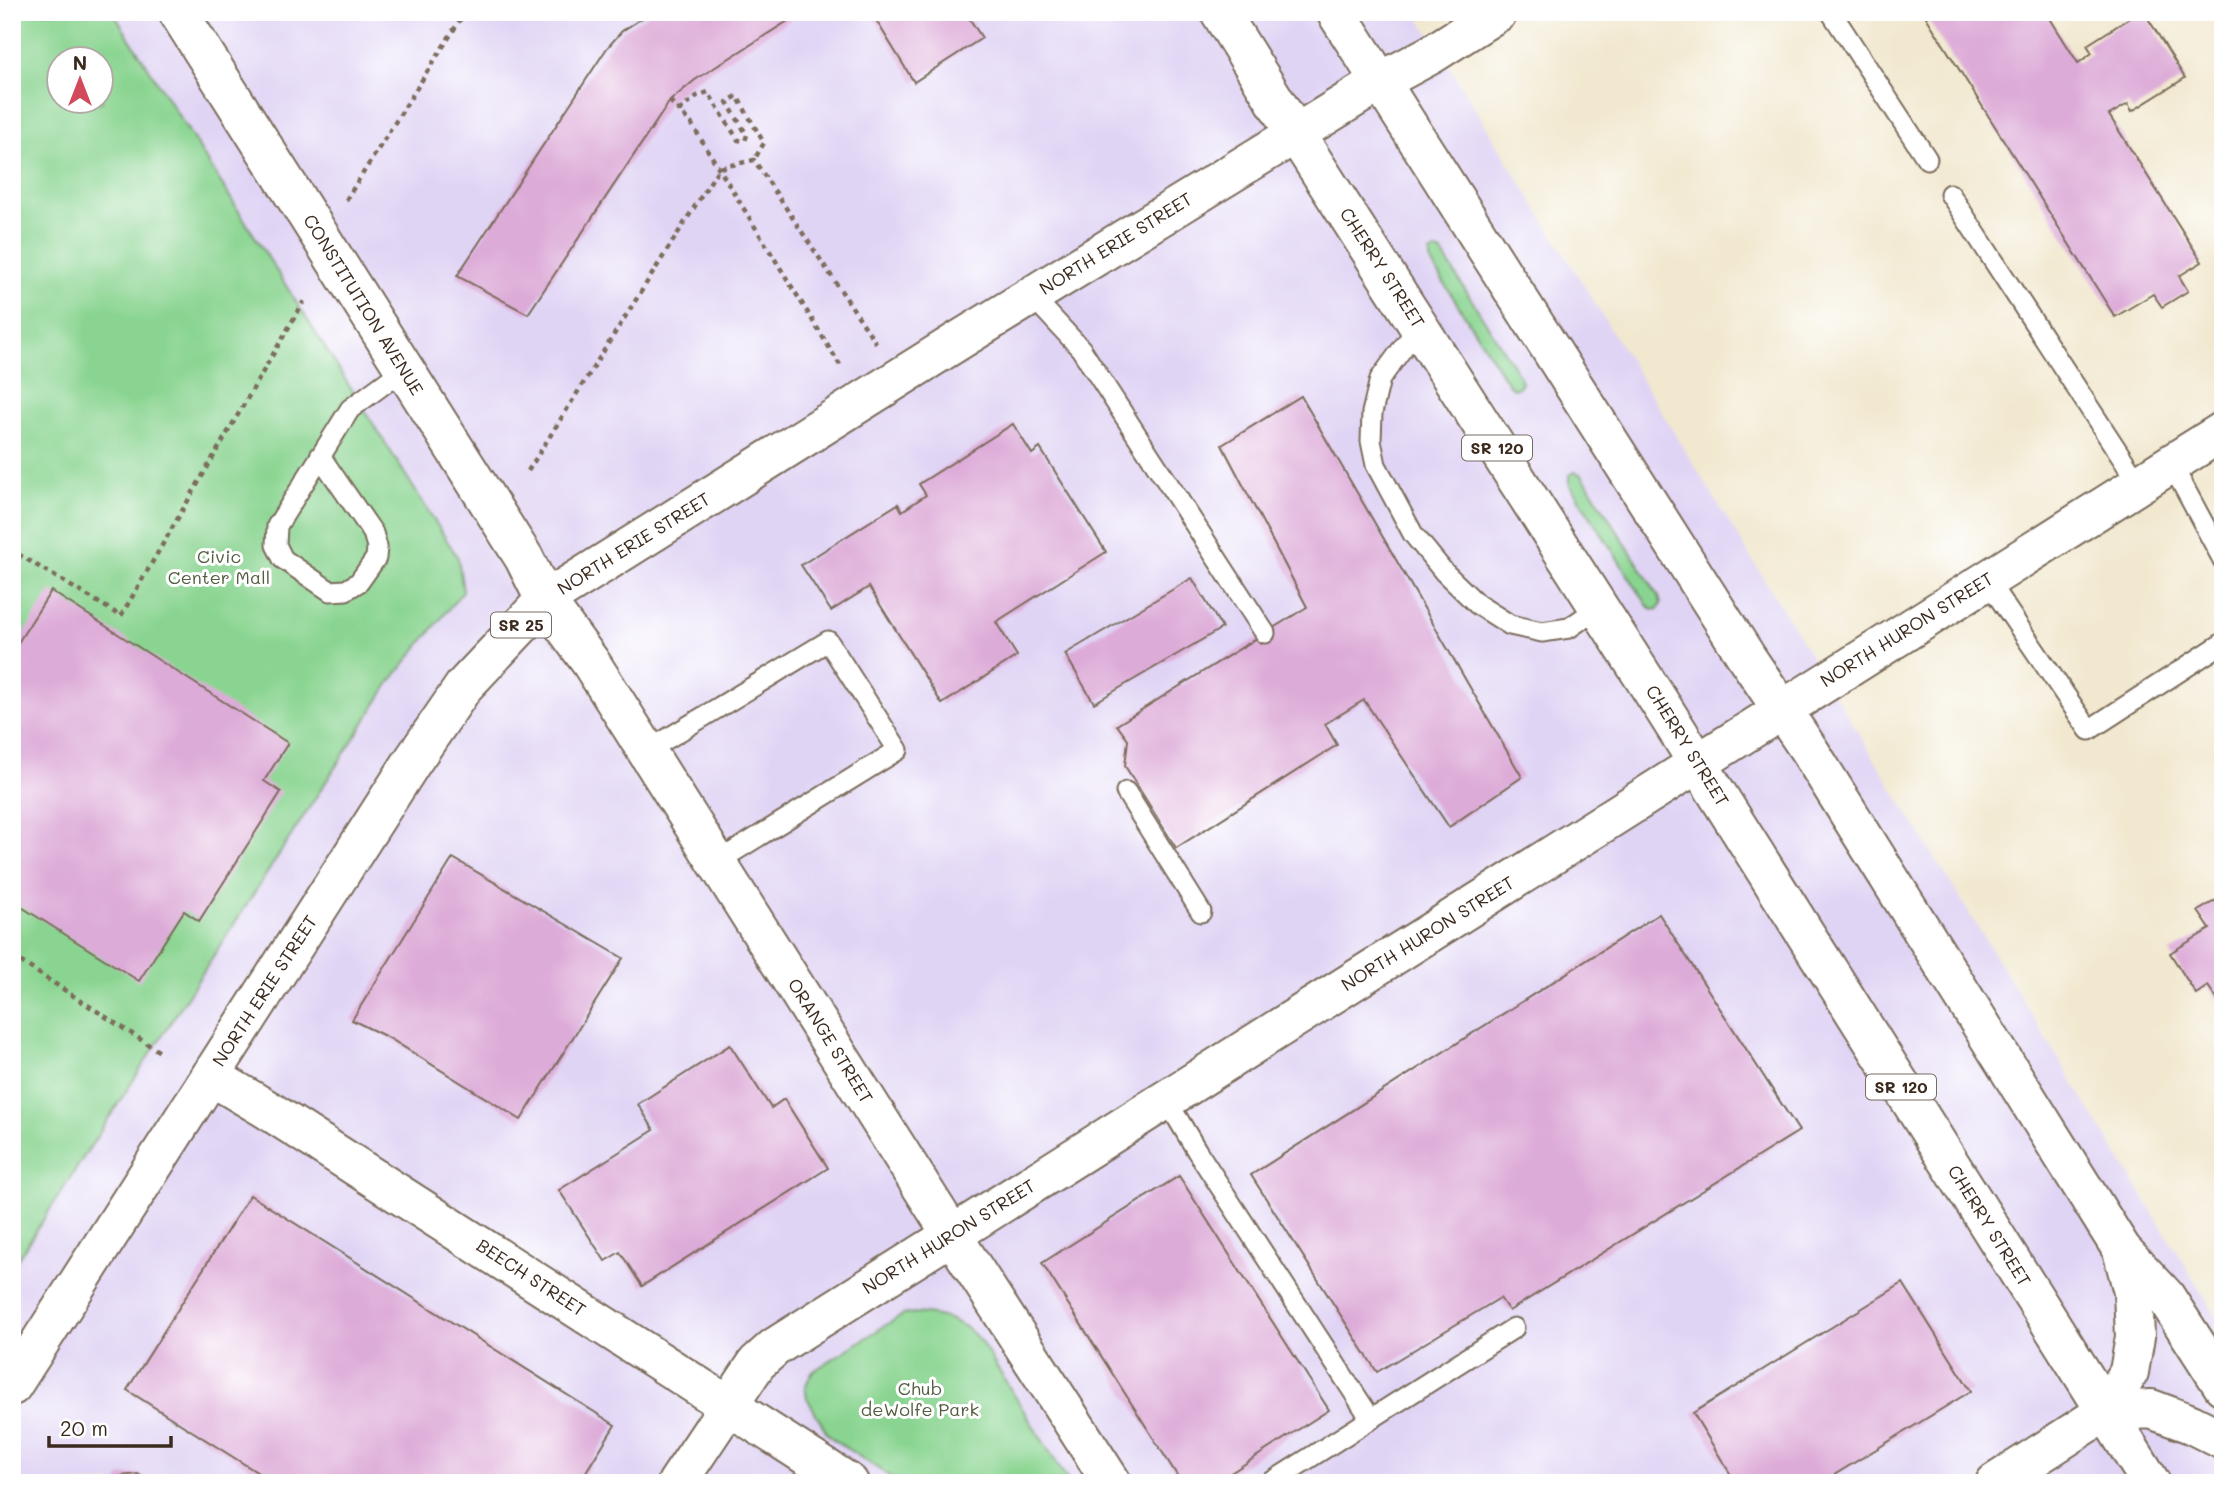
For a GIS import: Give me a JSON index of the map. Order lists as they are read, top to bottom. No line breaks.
{"streets":{"main road":["NORTH ERIE STREET","CHERRY STREET","CONSTITUTION AVENUE","SR 120","SR 25","NORTH HURON STREET","ORANGE STREET","BEECH STREET"]},"crossings":[["NORTH ERIE STREET","CHERRY STREET"],["NORTH ERIE STREET","CONSTITUTION AVENUE"],["NORTH ERIE STREET","ORANGE STREET"],["NORTH ERIE STREET","BEECH STREET"],["CHERRY STREET","NORTH HURON STREET"],["CONSTITUTION AVENUE","ORANGE STREET"],["NORTH HURON STREET","ORANGE STREET"],["NORTH HURON STREET","BEECH STREET"]],"parks":["Civic Center Mall","Chub deWolfe Park"],"scale_bar":"20 m","north":"top"}
